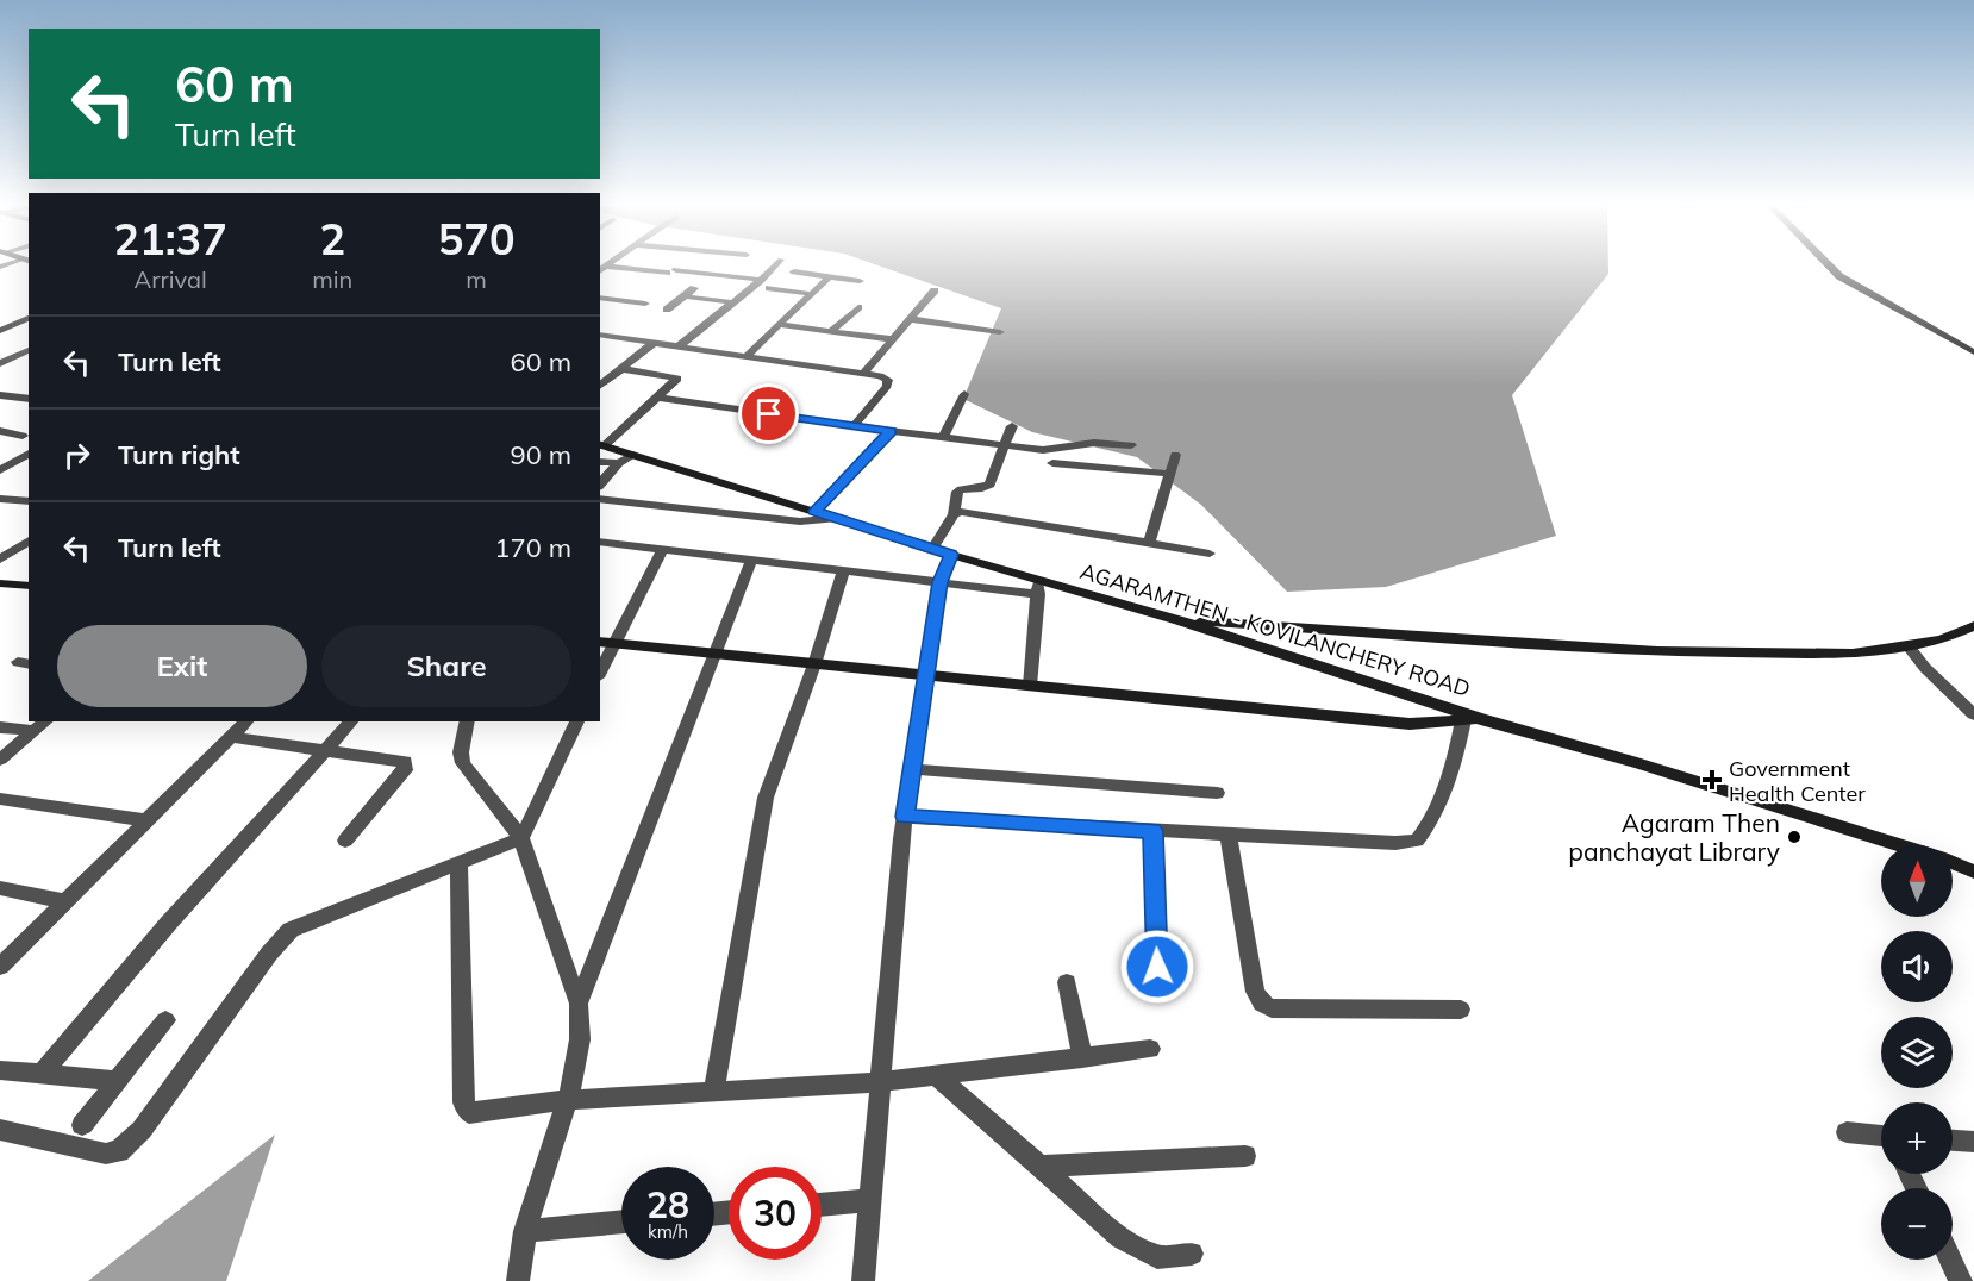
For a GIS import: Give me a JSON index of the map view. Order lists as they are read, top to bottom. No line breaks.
{"streets":{"street":["AGARAMTHEN - KOVILANCHERY ROAD"]},"places":{"health":["Government Health Center"],"other":["Agaram Then panchayat Library"]},"north":"top","page":{"turn":["60 m","Turn left"],"eta":["21:37","Arrival","2","min","570","m"],"list":[{"name":"Turn left","value":"60 m"},{"name":"Turn right","value":"90 m"},{"name":"Turn left","value":"170 m"}],"buttons":["Exit","Share"],"map_buttons":["+","−"],"speed":"28 km/h","limit":"30"}}
